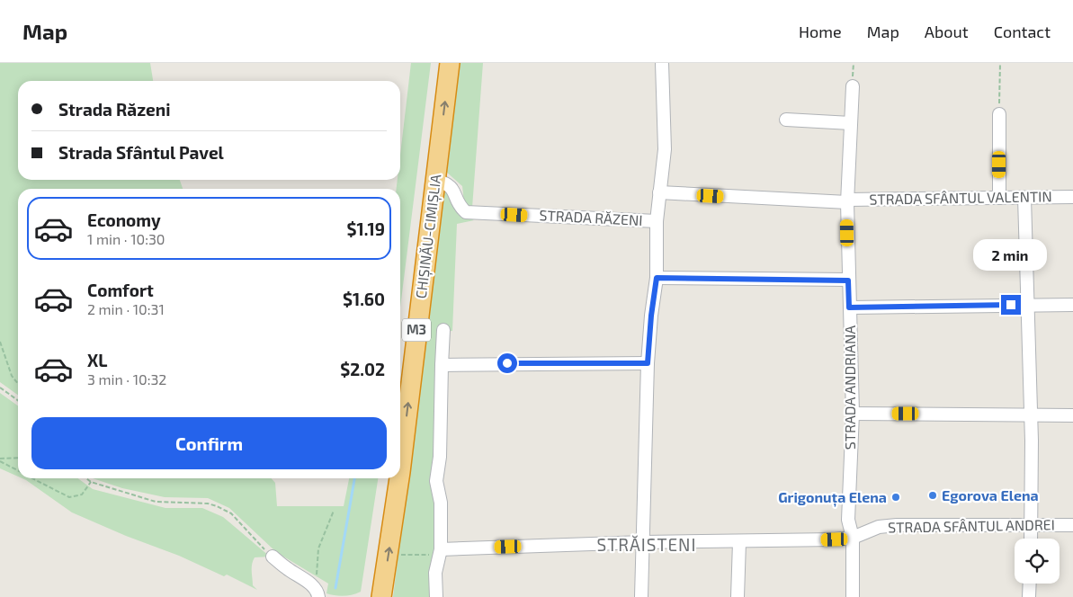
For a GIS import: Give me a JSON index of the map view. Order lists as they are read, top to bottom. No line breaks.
{"streets":{"highway":["CHIȘINĂU-CIMIȘLIA","M3"],"street":["STRADA SFÂNTUL VALENTIN","STRADA RĂZENI","STRADA ANDRIANA","STRADA SFÂNTUL ANDREI"]},"crossings":[["STRADA SFÂNTUL VALENTIN","STRADA ANDRIANA"],["STRADA RĂZENI","CHIȘINĂU-CIMIȘLIA"],["STRADA ANDRIANA","STRADA SFÂNTUL ANDREI"]],"districts":["STRĂISTENI"],"places":["Egorova Elena","Grigonuța Elena"],"page":{"header":"Map","nav":["Home","Map","About","Contact"],"banner":["Strada Răzeni","Strada Sfântul Pavel"],"list":[{"name":"Economy","note":"1 min · 10:30","value":"$1.19"},{"name":"Comfort","note":"2 min · 10:31","value":"$1.60"},{"name":"XL","note":"3 min · 10:32","value":"$2.02"}],"bubble":"2 min","buttons":"Confirm"}}
